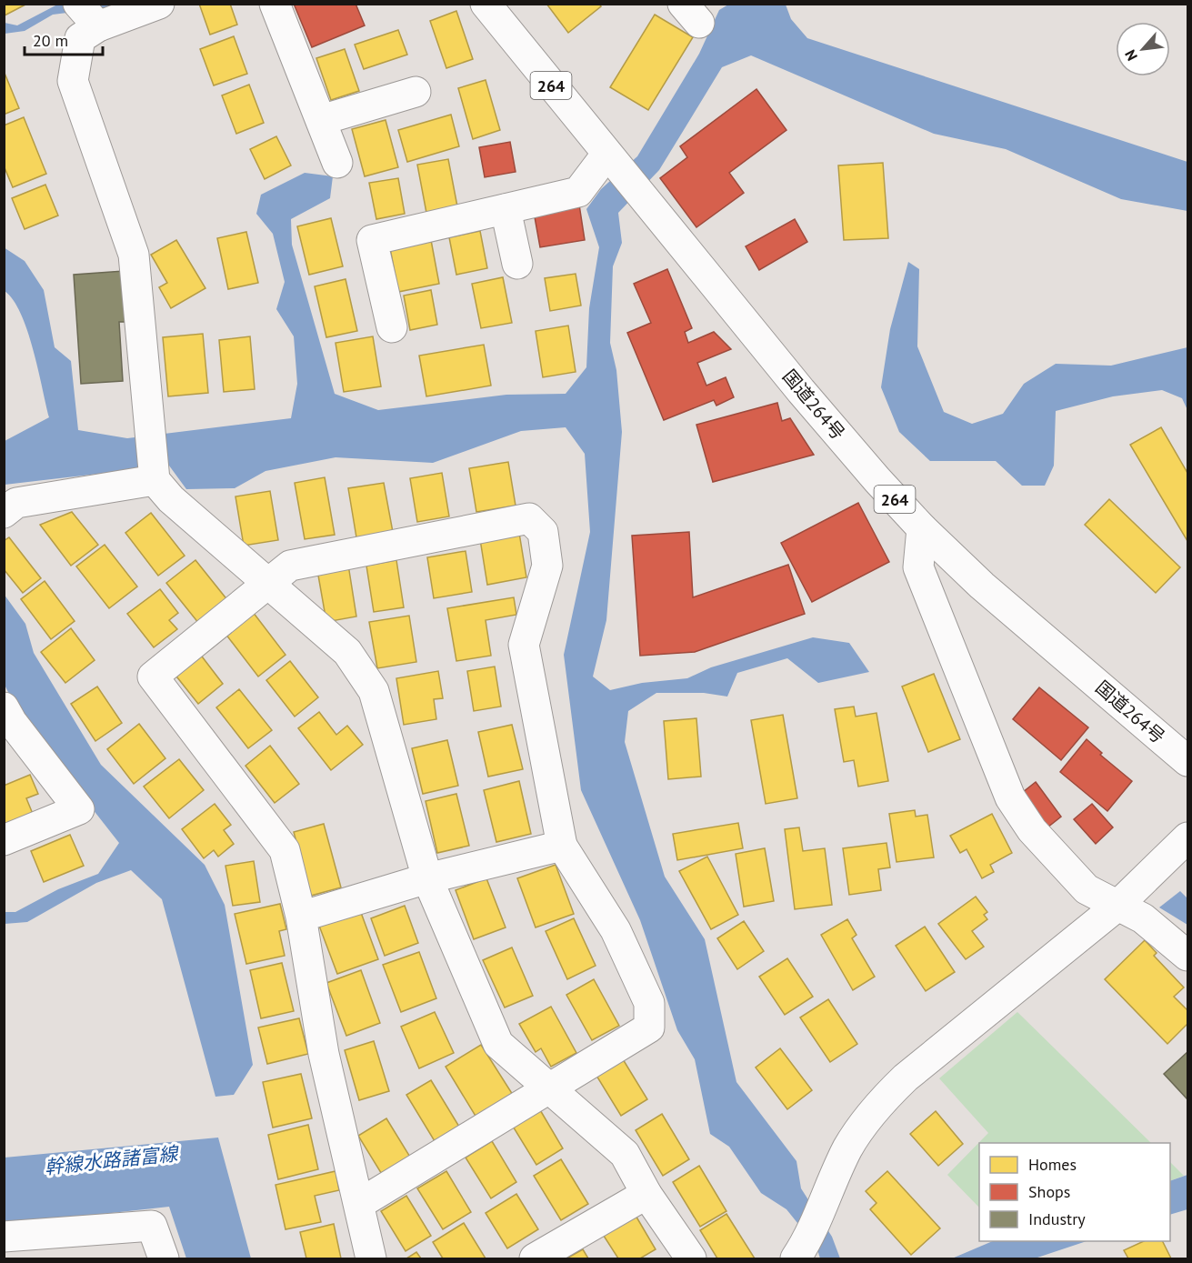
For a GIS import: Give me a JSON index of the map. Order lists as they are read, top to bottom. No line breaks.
{"streets":{"main road":["264","国道264号"]},"water":["幹線水路諸富線"],"legend":["Homes","Shops","Industry"],"scale_bar":"20 m","north":"bottom left"}
